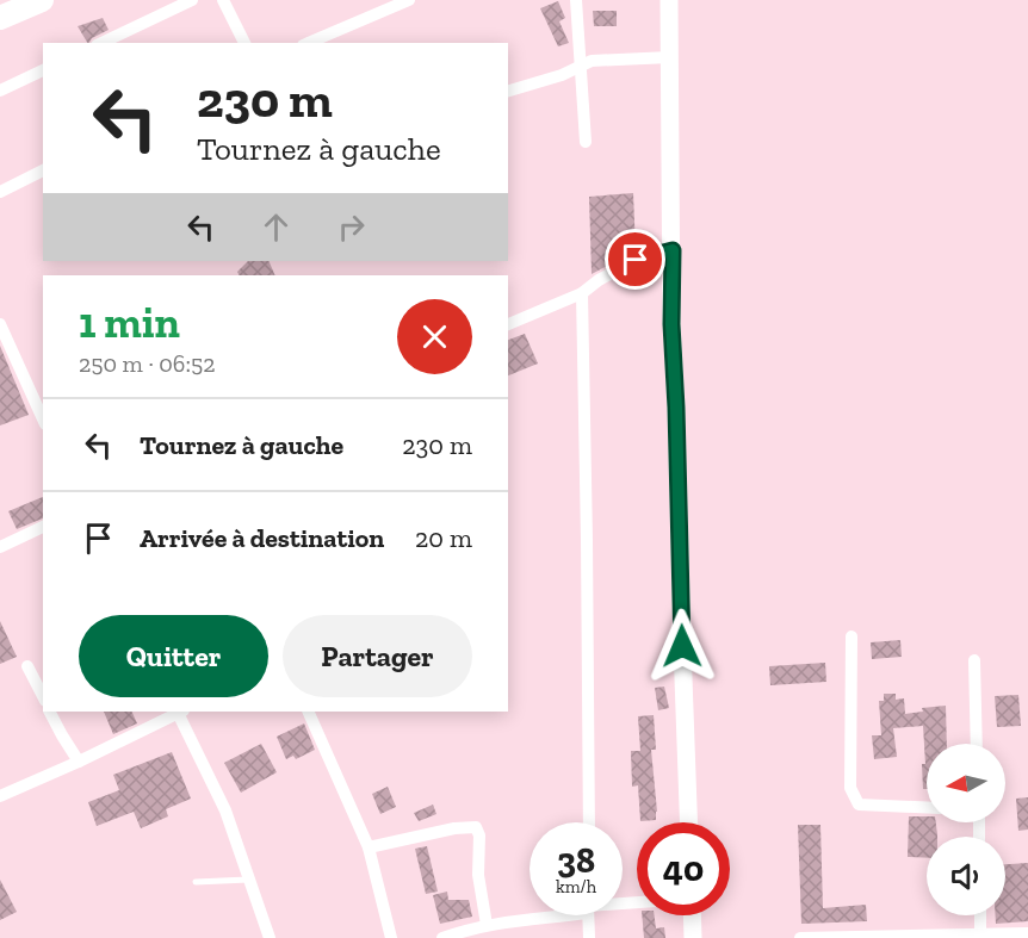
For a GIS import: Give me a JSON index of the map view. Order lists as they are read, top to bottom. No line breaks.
{"north":"left","page":{"turn":["230 m","Tournez à gauche"],"heading":["1 min","250 m · 06:52"],"list":[{"name":"Tournez à gauche","value":"230 m"},{"name":"Arrivée à destination","value":"20 m"}],"buttons":["Quitter","Partager"],"speed":"38 km/h","limit":"40"}}
